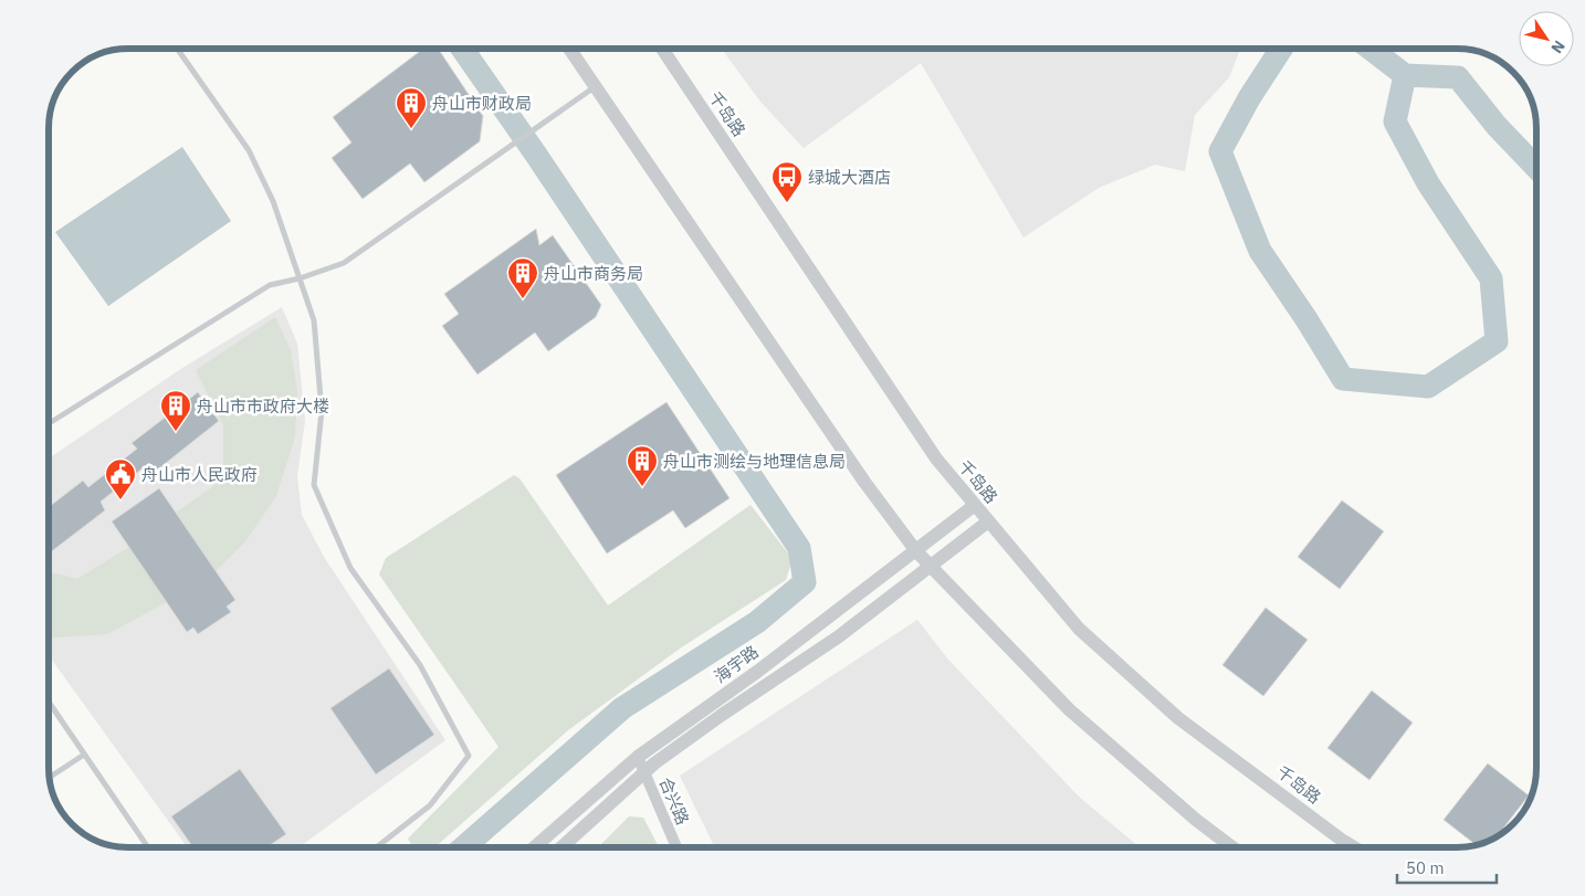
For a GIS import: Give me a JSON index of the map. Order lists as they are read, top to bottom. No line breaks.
{"streets":{"street":["千岛路","海宇路","合兴路"]},"crossings":[["千岛路","海宇路"],["海宇路","合兴路"]],"places":{"building":["舟山市财政局","舟山市商务局","舟山市市政府大楼","舟山市测绘与地理信息局"],"bus stop":["绿城大酒店"],"public building":["舟山市人民政府"]},"scale_bar":"50 m","north":"bottom right"}
